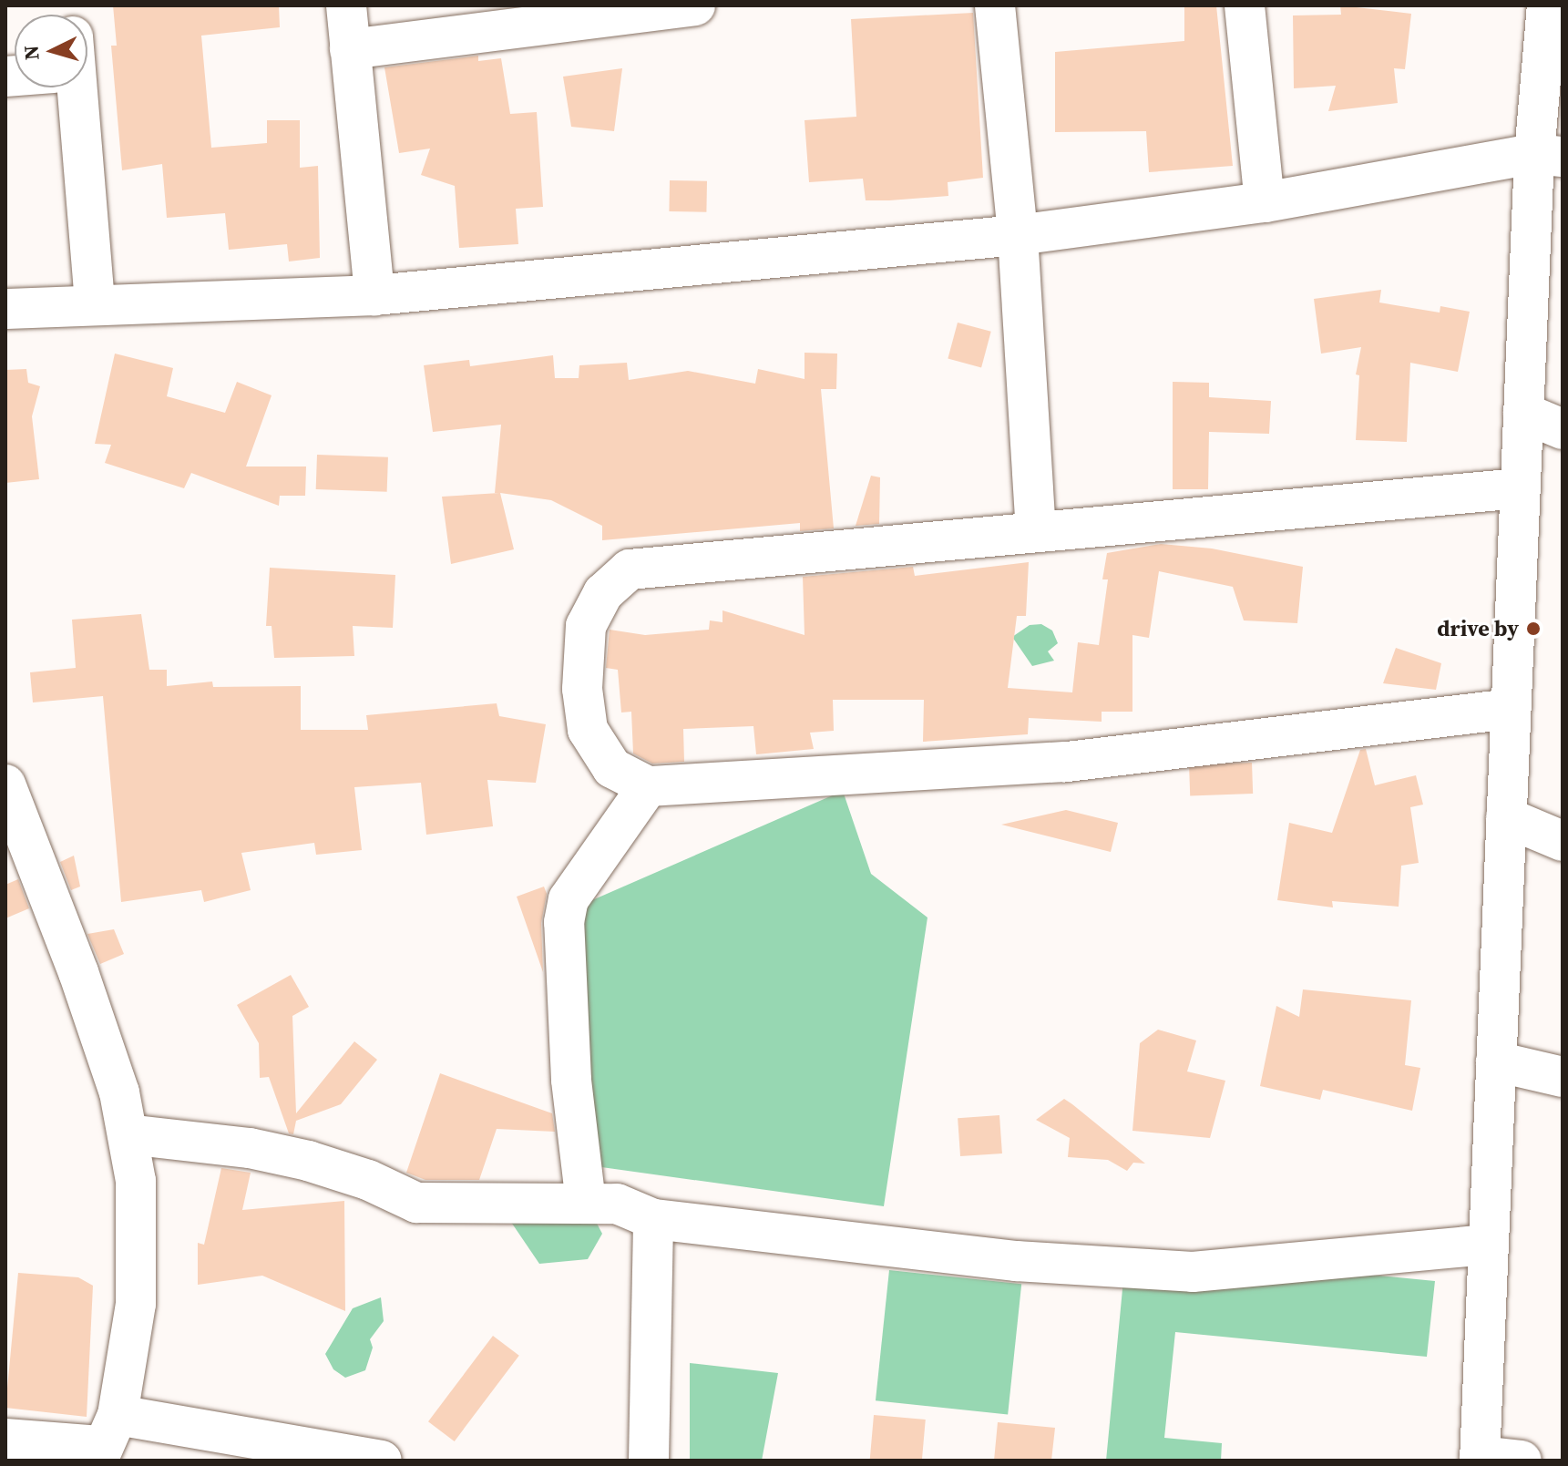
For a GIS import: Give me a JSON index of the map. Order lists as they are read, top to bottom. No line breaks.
{"places":["drive by"],"north":"left"}
